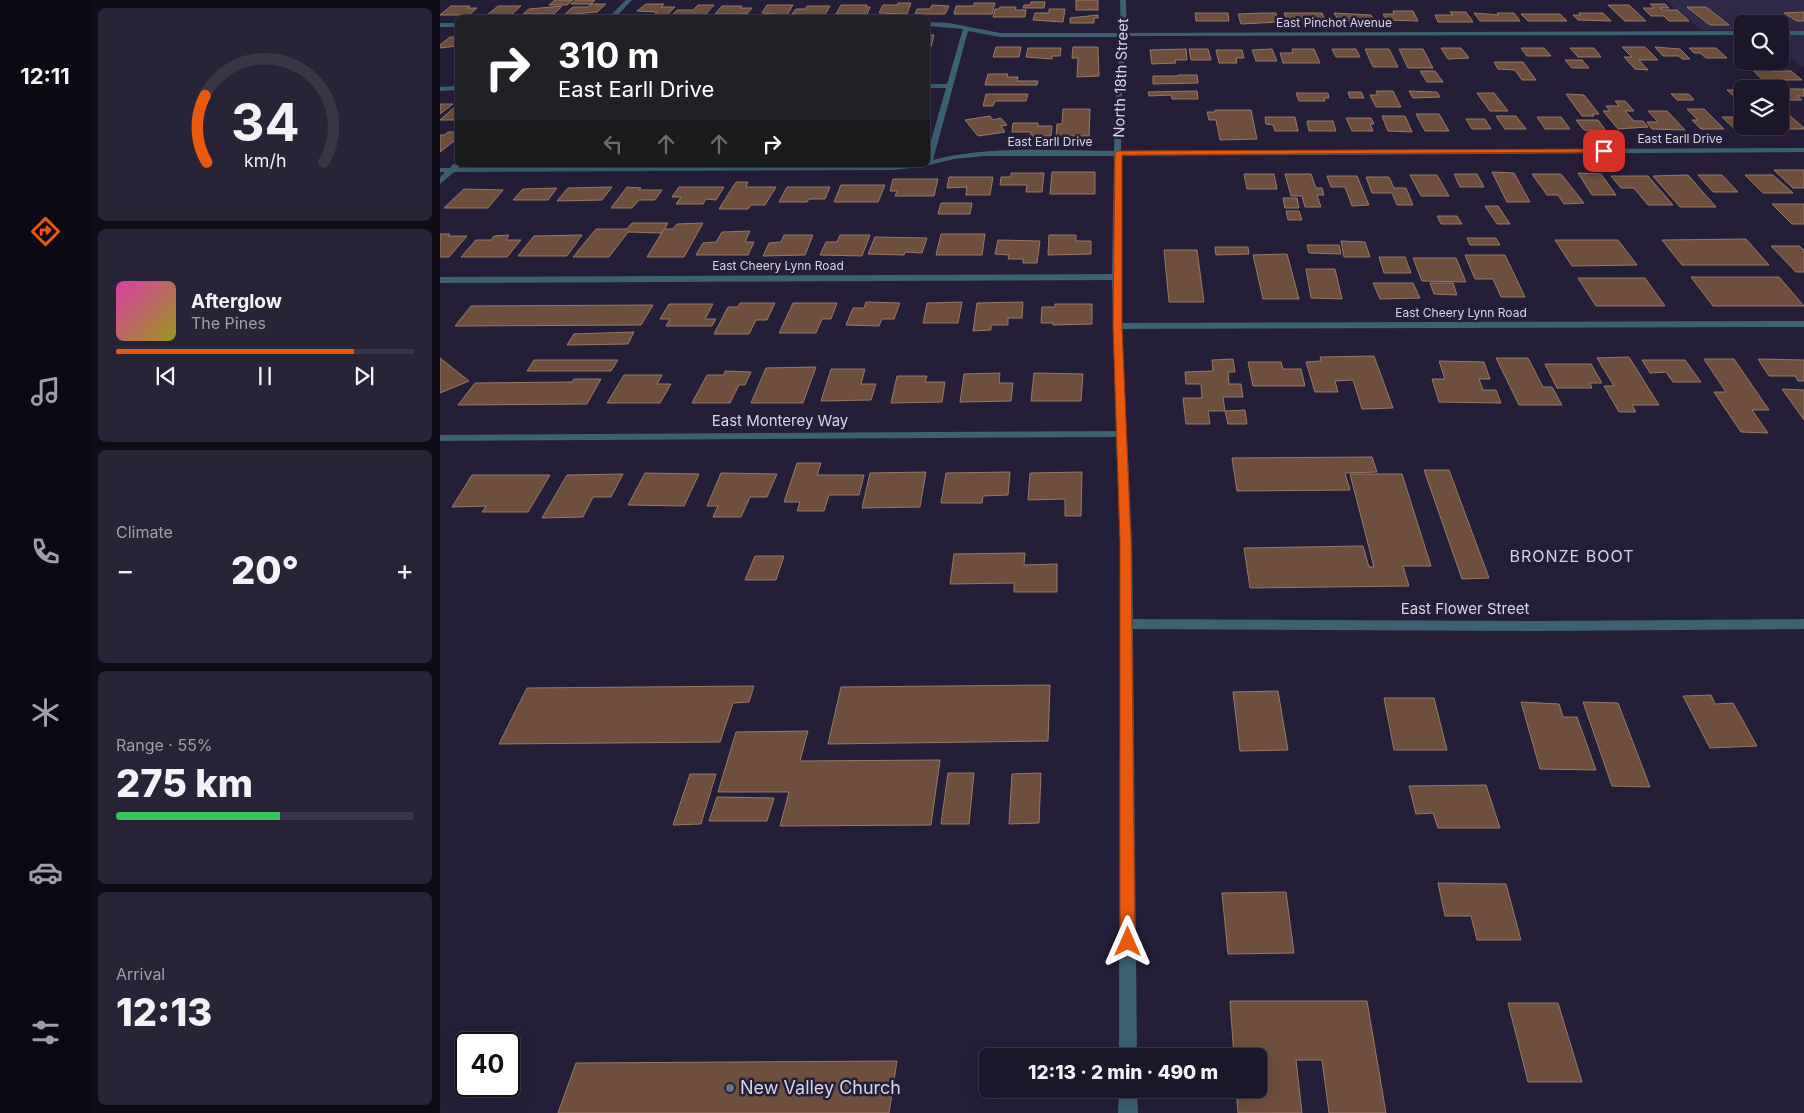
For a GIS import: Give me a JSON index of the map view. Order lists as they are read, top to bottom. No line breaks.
{"streets":{"street":["East Pinchot Avenue","North 18th Street","East Earll Drive","East Cheery Lynn Road","East Monterey Way","East Flower Street"]},"crossings":[["East Pinchot Avenue","North 18th Street"],["North 18th Street","East Earll Drive"],["North 18th Street","East Cheery Lynn Road"],["North 18th Street","East Monterey Way"],["North 18th Street","East Flower Street"]],"districts":["BRONZE BOOT"],"places":["New Valley Church"],"page":{"tabs":"12:11","turn":["310 m","East Earll Drive"],"song":["Afterglow","The Pines"],"tile":["Climate",["Range · 55%","275 km"],["Arrival","12:13"]],"heat":["−","20°","+"],"limit":"40","trip":"12:13 · 2 min · 490 m","gauge":["34","km/h"]}}
